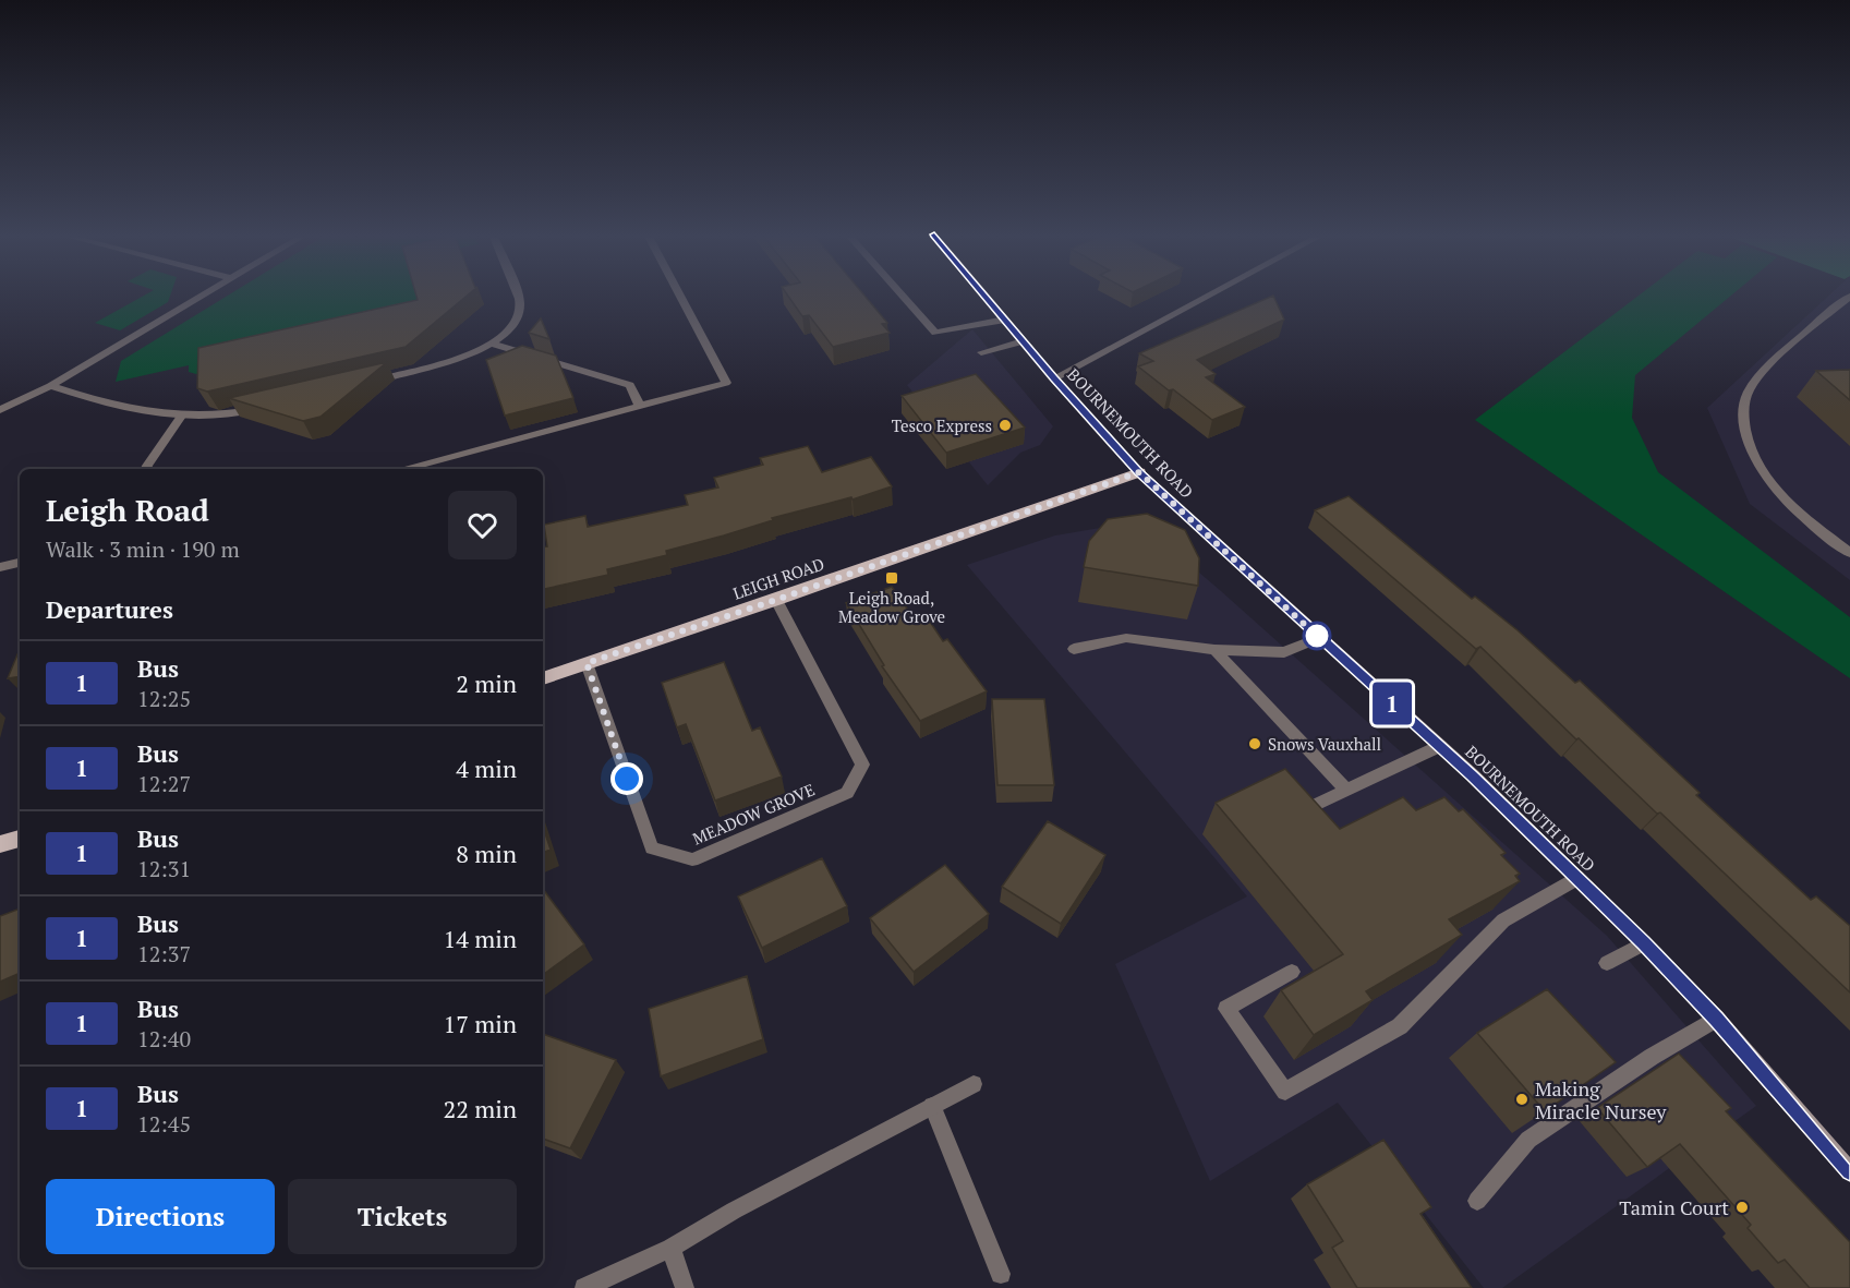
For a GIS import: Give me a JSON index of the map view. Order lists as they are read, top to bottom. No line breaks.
{"streets":{"main road":["BOURNEMOUTH ROAD","LEIGH ROAD"],"street":["MEADOW GROVE"]},"crossings":[["BOURNEMOUTH ROAD","LEIGH ROAD"],["LEIGH ROAD","MEADOW GROVE"]],"places":{"other":["Tesco Express","Snows Vauxhall","Making Miracle Nursey","Tamin Court"],"transit":["Leigh Road, Meadow Grove"]},"lines":["bus line 1"],"page":{"on_map":"1","heading":[["Leigh Road","Walk · 3 min · 190 m"],"Departures"],"list":[{"mark":"1","name":"Bus","note":"12:25","value":"2 min"},{"mark":"1","name":"Bus","note":"12:27","value":"4 min"},{"mark":"1","name":"Bus","note":"12:31","value":"8 min"},{"mark":"1","name":"Bus","note":"12:37","value":"14 min"},{"mark":"1","name":"Bus","note":"12:40","value":"17 min"},{"mark":"1","name":"Bus","note":"12:45","value":"22 min"}],"buttons":["Directions","Tickets"]}}
